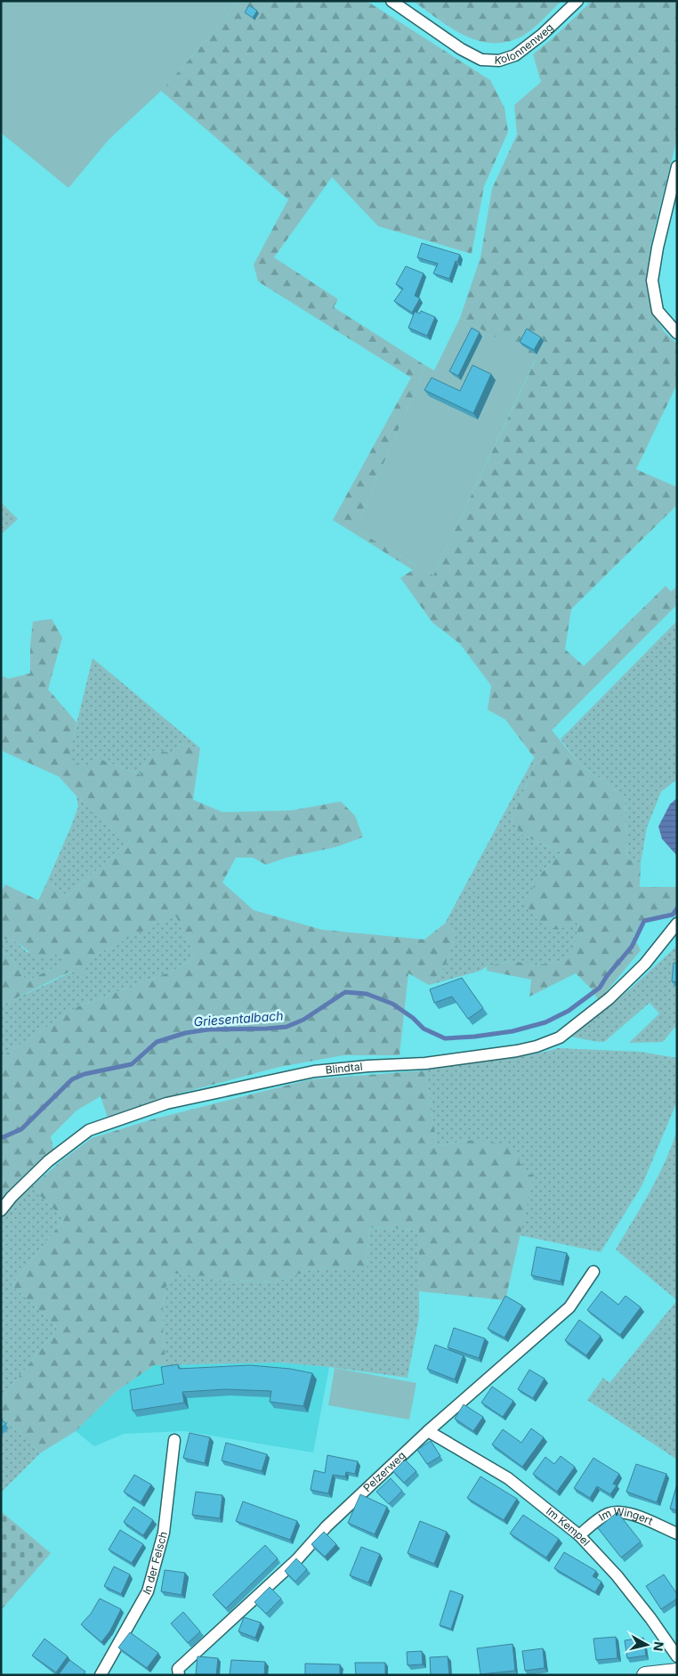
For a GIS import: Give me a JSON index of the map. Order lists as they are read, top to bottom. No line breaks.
{"streets":{"street":["Kolonnenweg","Blindtal","Pelzerweg","Im Wingert","Im Kempel","In der Felsch"]},"crossings":[["Pelzerweg","Im Kempel"],["Im Wingert","Im Kempel"]],"water":["Griesentalbach"],"north":"right"}
